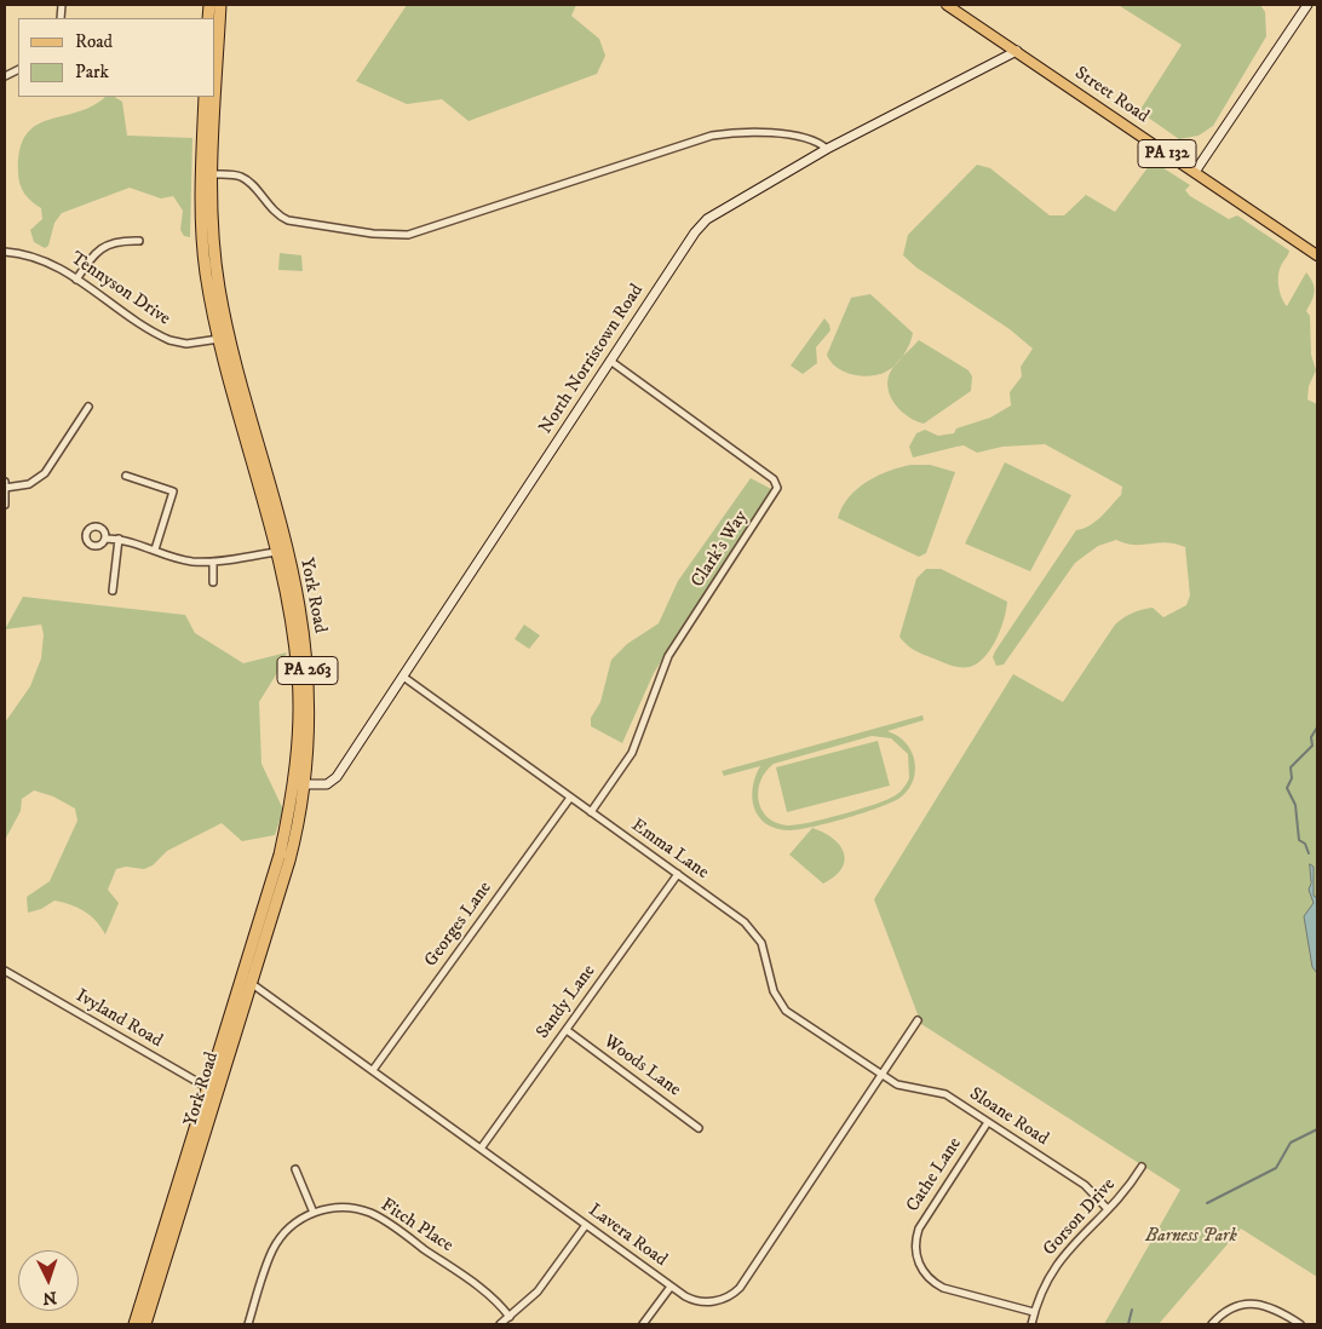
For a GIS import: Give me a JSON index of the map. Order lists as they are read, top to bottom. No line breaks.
{"streets":{"highway":["York Road","PA 263"],"main road":["Street Road","PA 132"],"street":["Tennyson Drive","North Norristown Road","Clark's Way","Emma Lane","Georges Lane","Sandy Lane","Ivyland Road","Woods Lane","Sloane Road","Cathe Lane","Gorson Drive","Fitch Place","Lavera Road"]},"crossings":[["Street Road","North Norristown Road"],["Tennyson Drive","York Road"],["North Norristown Road","Clark's Way"],["North Norristown Road","York Road"],["North Norristown Road","Emma Lane"],["Clark's Way","Emma Lane"],["York Road","Ivyland Road"],["York Road","Lavera Road"],["Emma Lane","Georges Lane"],["Emma Lane","Sandy Lane"],["Emma Lane","Sloane Road"],["Emma Lane","Lavera Road"],["Georges Lane","Lavera Road"],["Sandy Lane","Woods Lane"],["Sandy Lane","Lavera Road"],["Sloane Road","Cathe Lane"],["Sloane Road","Gorson Drive"],["Sloane Road","Lavera Road"],["Cathe Lane","Gorson Drive"]],"parks":["Barness Park"],"legend":["Road","Park"],"north":"bottom"}
